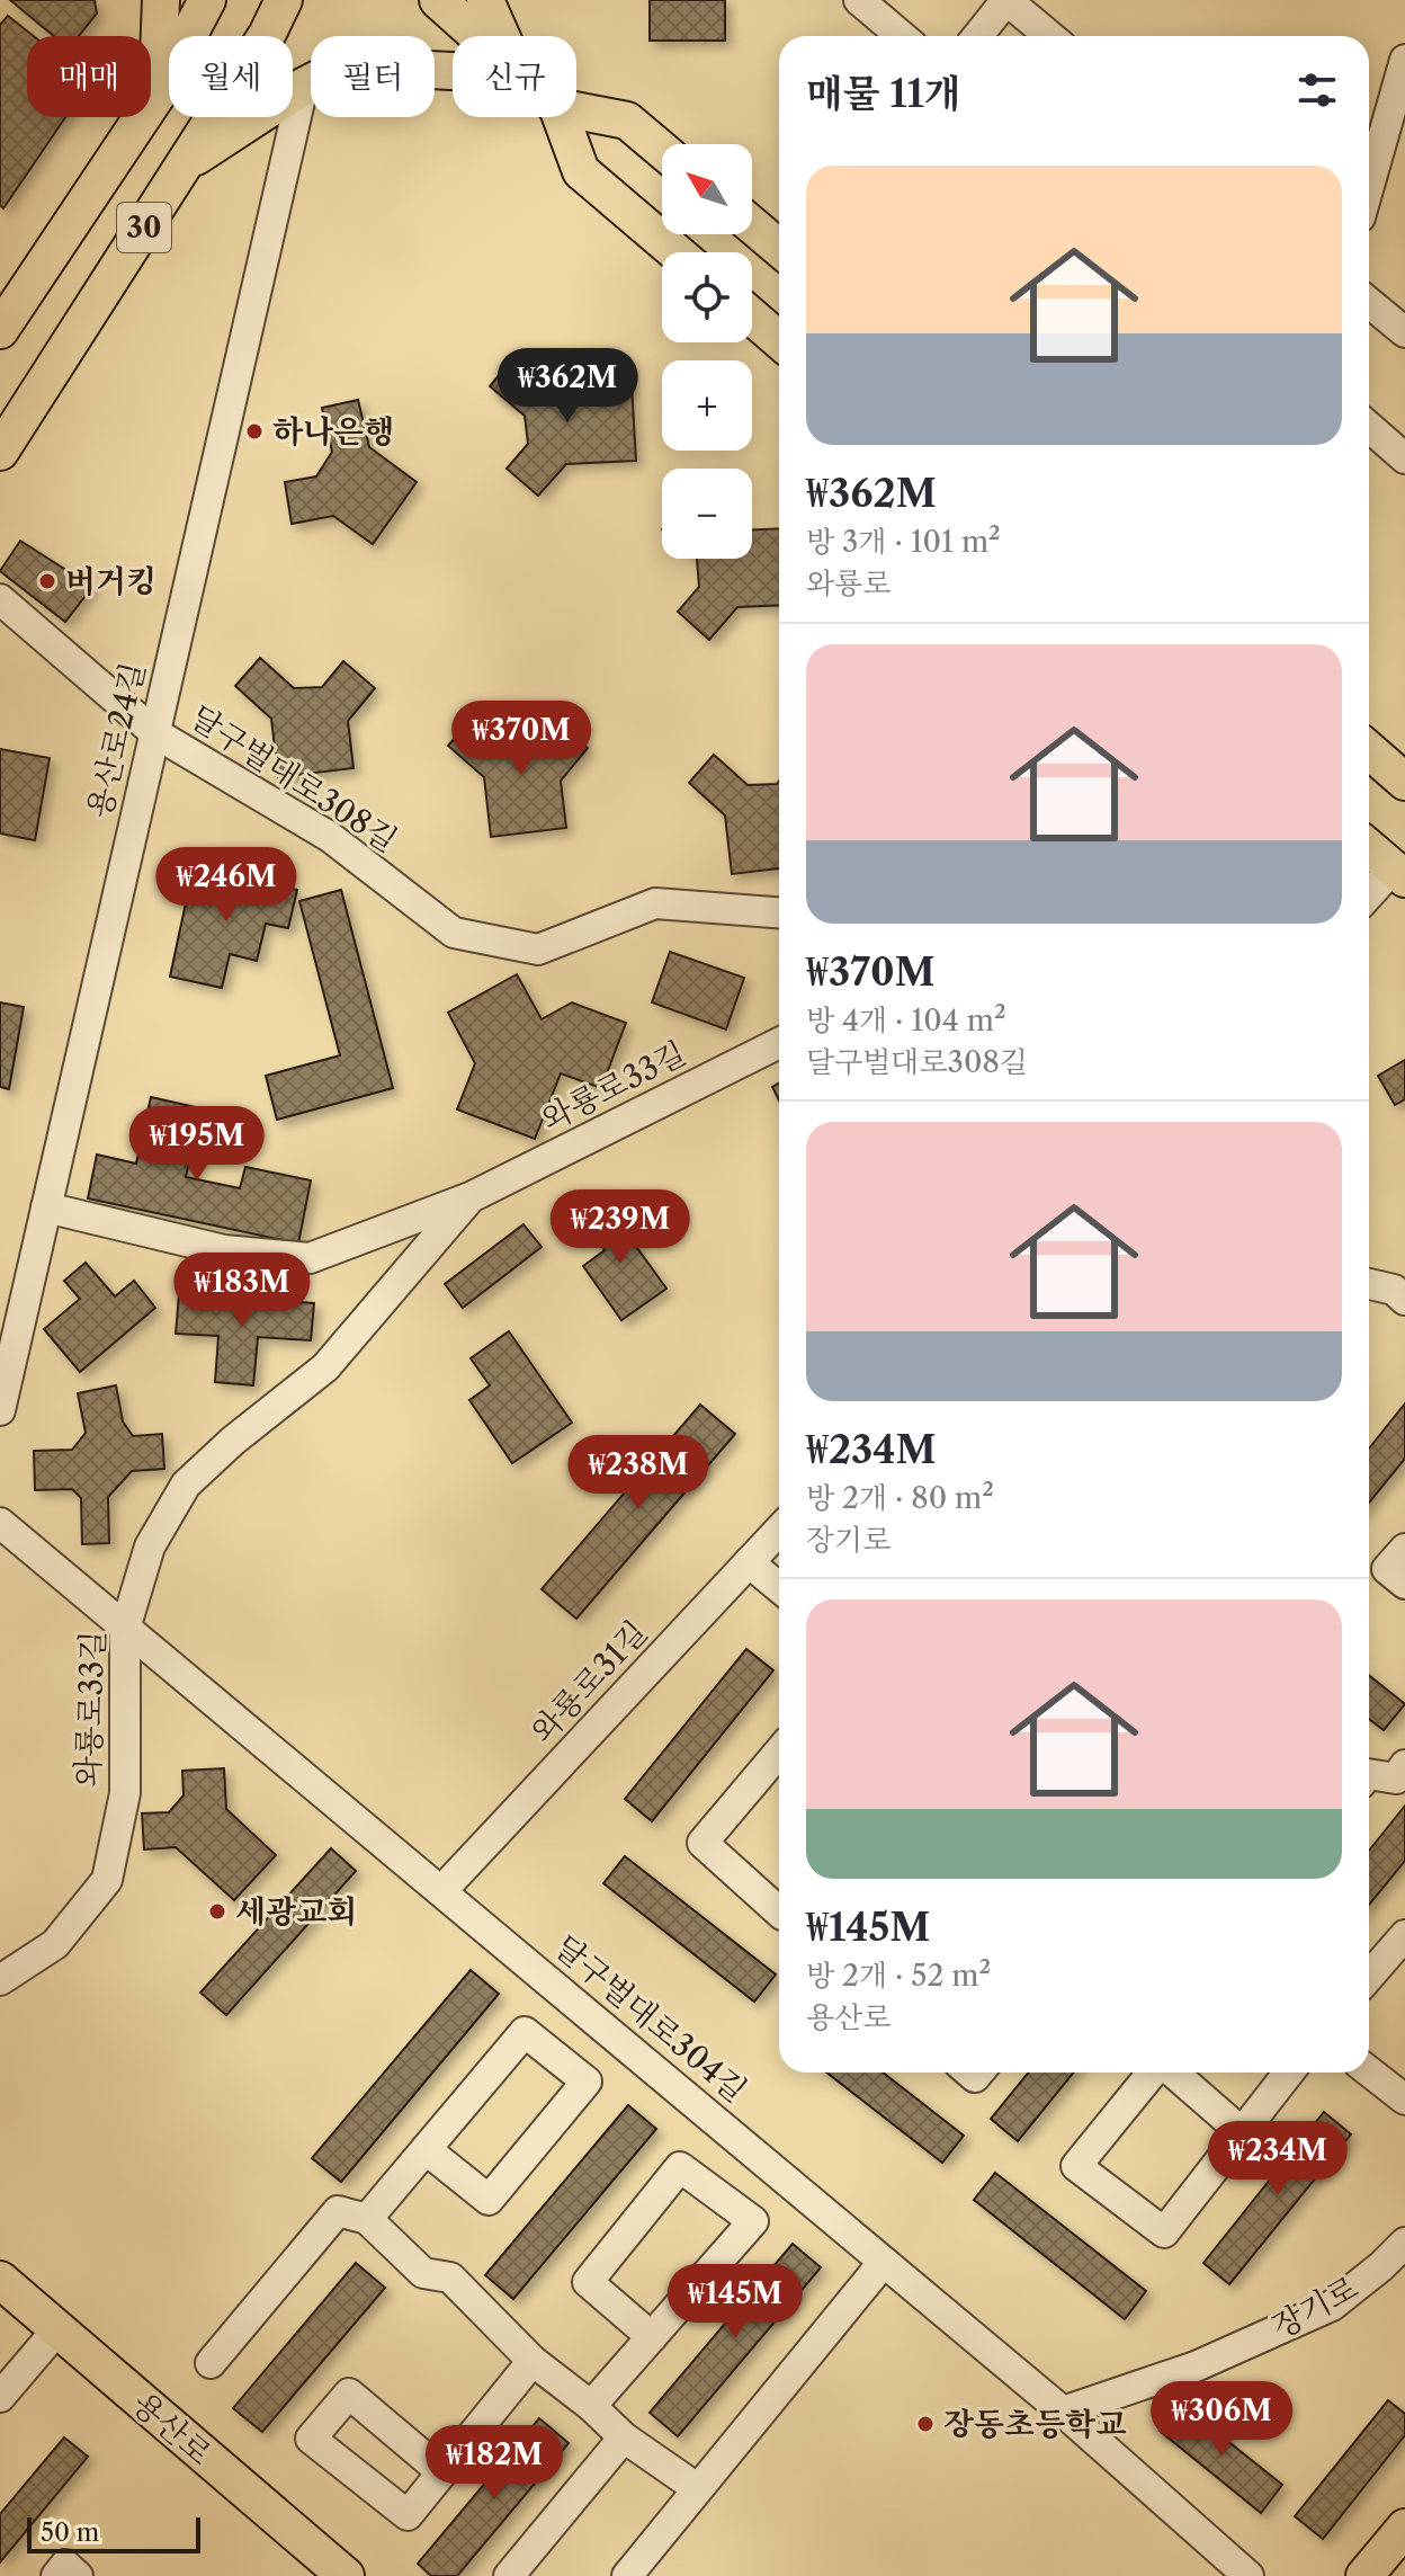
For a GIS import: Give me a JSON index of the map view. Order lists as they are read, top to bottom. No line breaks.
{"streets":{"main road":["30","용산로"],"street":["용산로24길","달구벌대로308길","와룡로33길","와룡로31길","달구벌대로304길","장기로"]},"crossings":[["용산로24길","달구벌대로308길"],["용산로24길","와룡로33길"],["와룡로33길","달구벌대로304길"],["와룡로31길","달구벌대로304길"],["달구벌대로304길","장기로"]],"places":["하나은행","버거킹","세광교회","장동초등학교"],"scale_bar":"50 m","north":"top left","page":{"chip":["매매","월세","필터","신규"],"heading":"매물 11개","map_buttons":["+","−"],"list":[{"name":"₩362M","note":"방 3개 · 101 m² · 와룡로"},{"name":"₩370M","note":"방 4개 · 104 m² · 달구벌대로308길"},{"name":"₩234M","note":"방 2개 · 80 m² · 장기로"},{"name":"₩145M","note":"방 2개 · 52 m² · 용산로"}],"price":["₩362M","₩370M","₩246M","₩195M","₩239M","₩183M","₩238M","₩234M","₩145M","₩306M","₩182M"],"scale":"50 m"}}
